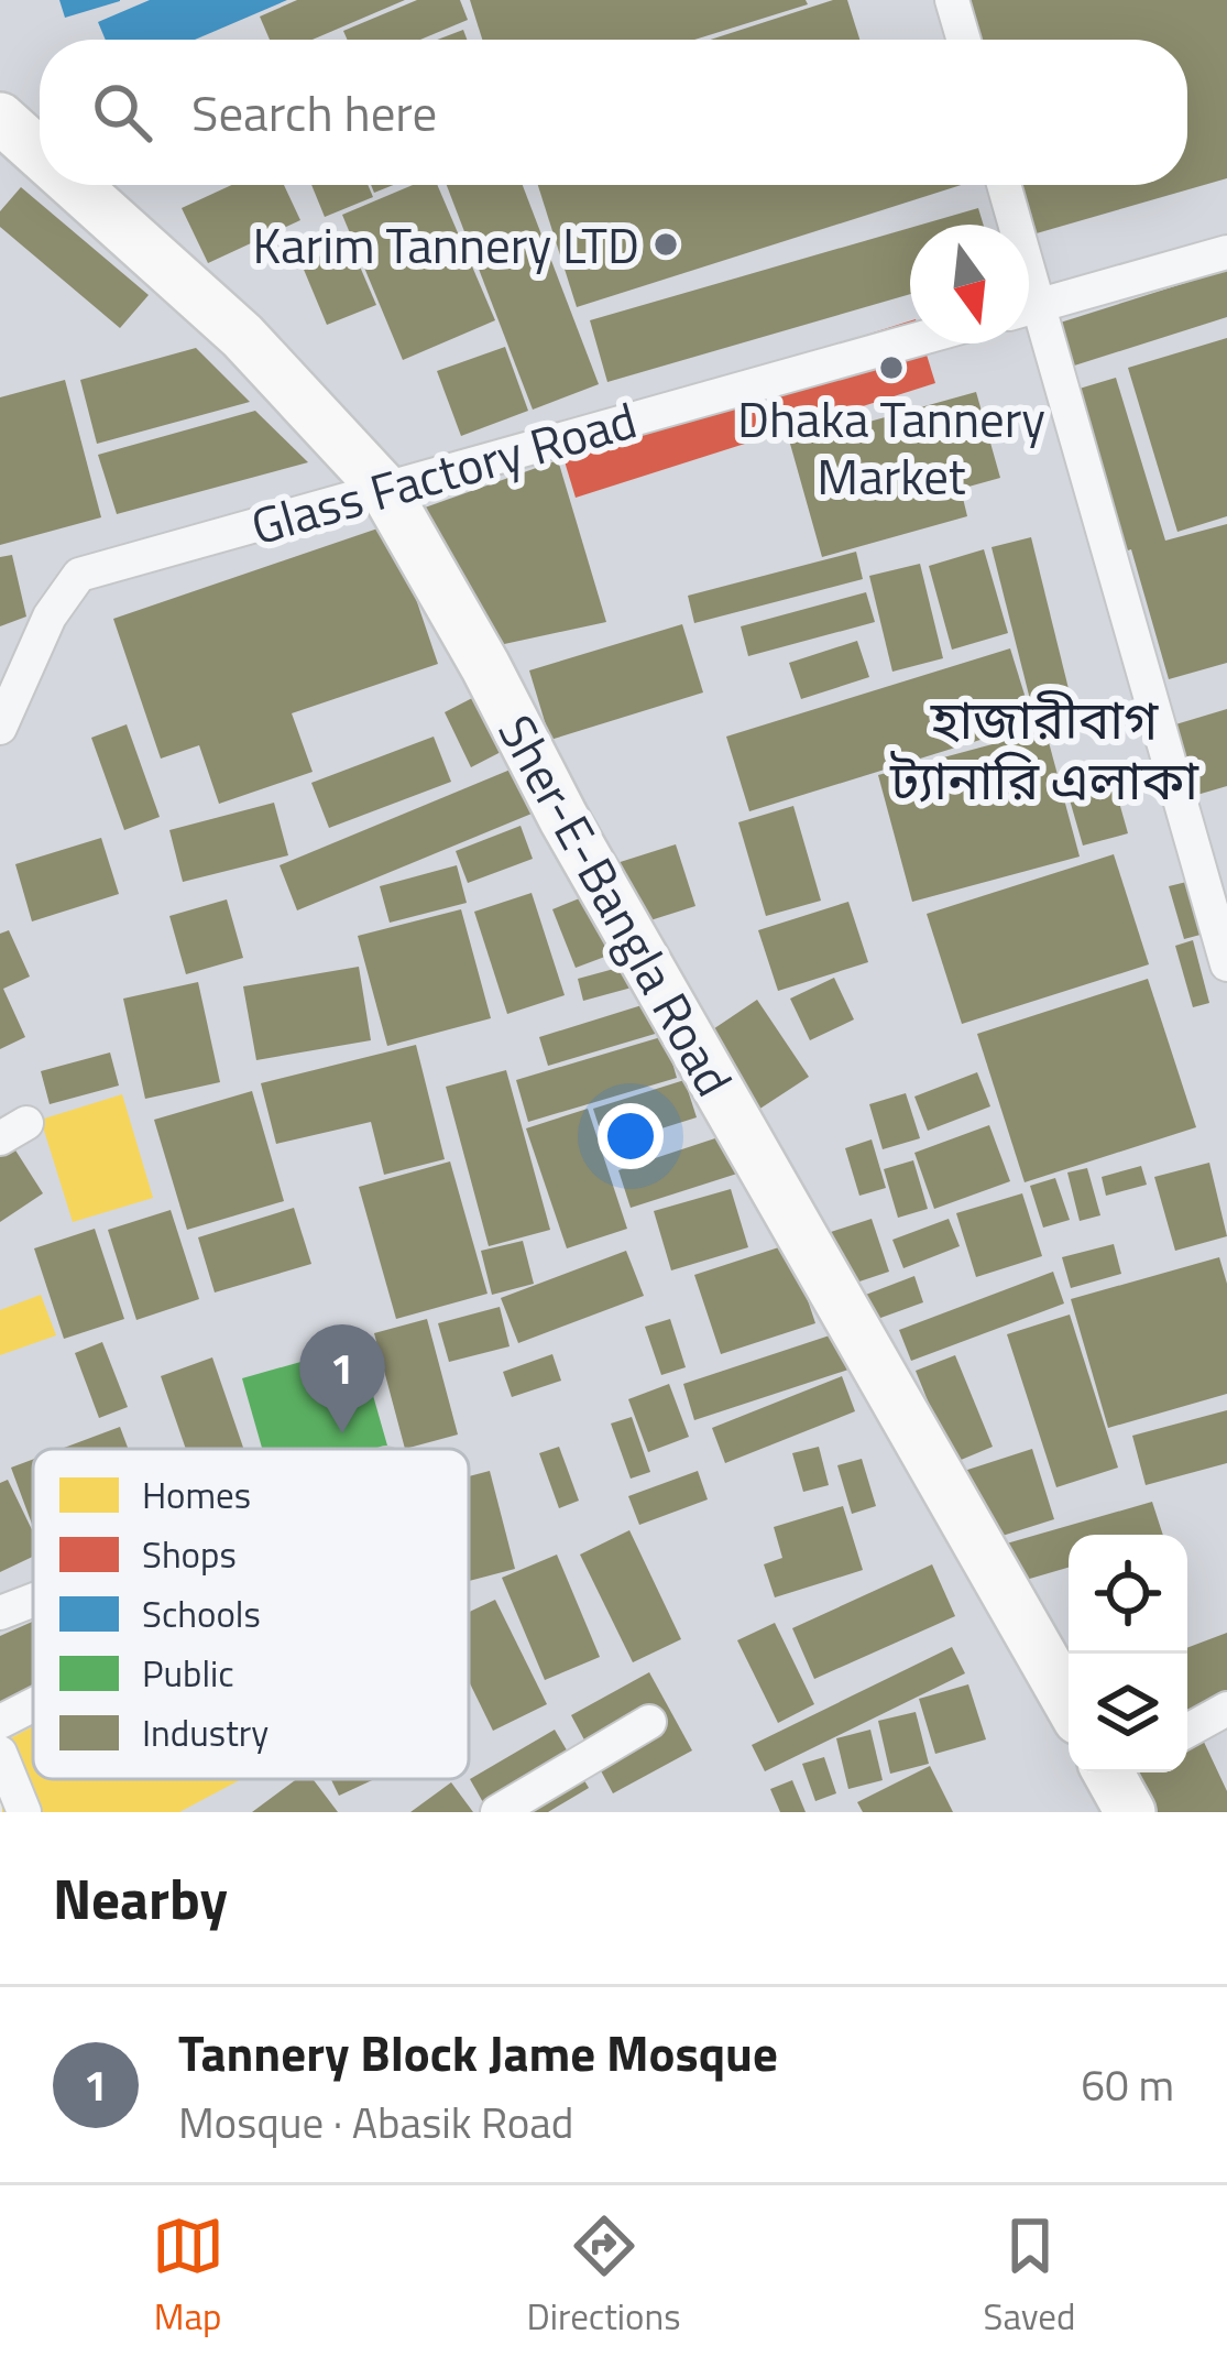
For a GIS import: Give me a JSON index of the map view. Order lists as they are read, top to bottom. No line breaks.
{"streets":{"street":["Glass Factory Road","Sher-E-Bangla Road"]},"crossings":[["Glass Factory Road","Sher-E-Bangla Road"]],"districts":["হাজারীবাগ ট্যানারি এলাকা"],"places":["Karim Tannery LTD","Dhaka Tannery Market"],"legend":["Homes","Shops","Schools","Public","Industry"],"north":"bottom","page":{"search":"Search here","pins":"1","heading":"Nearby","list":[{"mark":"1","name":"Tannery Block Jame Mosque","note":"Mosque · Abasik Road","value":"60 m"}],"nav":["Map","Directions","Saved"]}}
